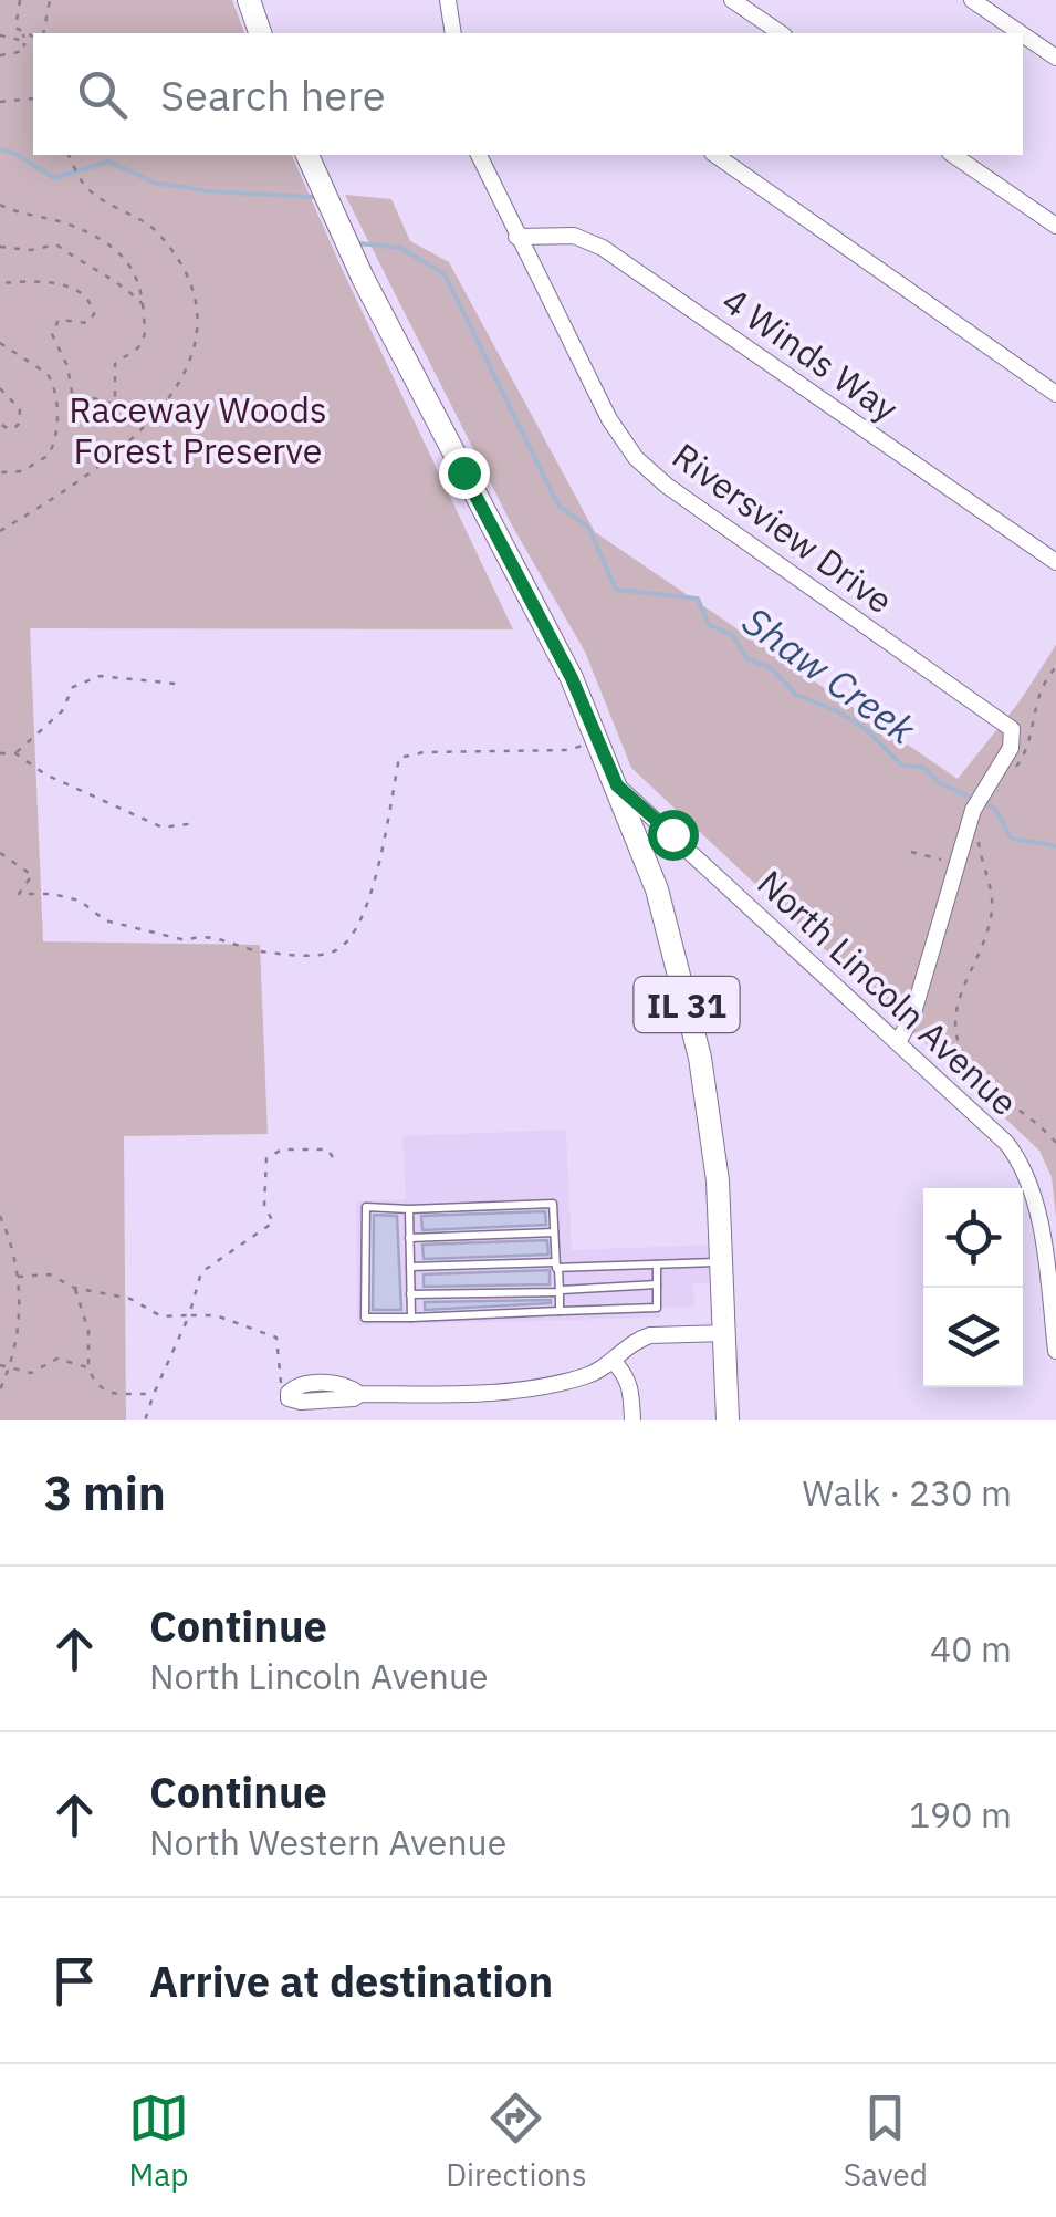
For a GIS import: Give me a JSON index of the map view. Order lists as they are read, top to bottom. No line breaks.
{"streets":{"main road":["IL 31"],"street":["4 Winds Way","Riversview Drive","North Lincoln Avenue"]},"crossings":[["4 Winds Way","Riversview Drive"],["North Lincoln Avenue","IL 31"]],"water":["Shaw Creek"],"parks":["Raceway Woods Forest Preserve"],"page":{"search":"Search here","heading":["3 min","Walk · 230 m"],"list":[["Continue","North Lincoln Avenue","40 m"],["Continue","North Western Avenue","190 m"],"Arrive at destination"],"nav":["Map","Directions","Saved"]}}
